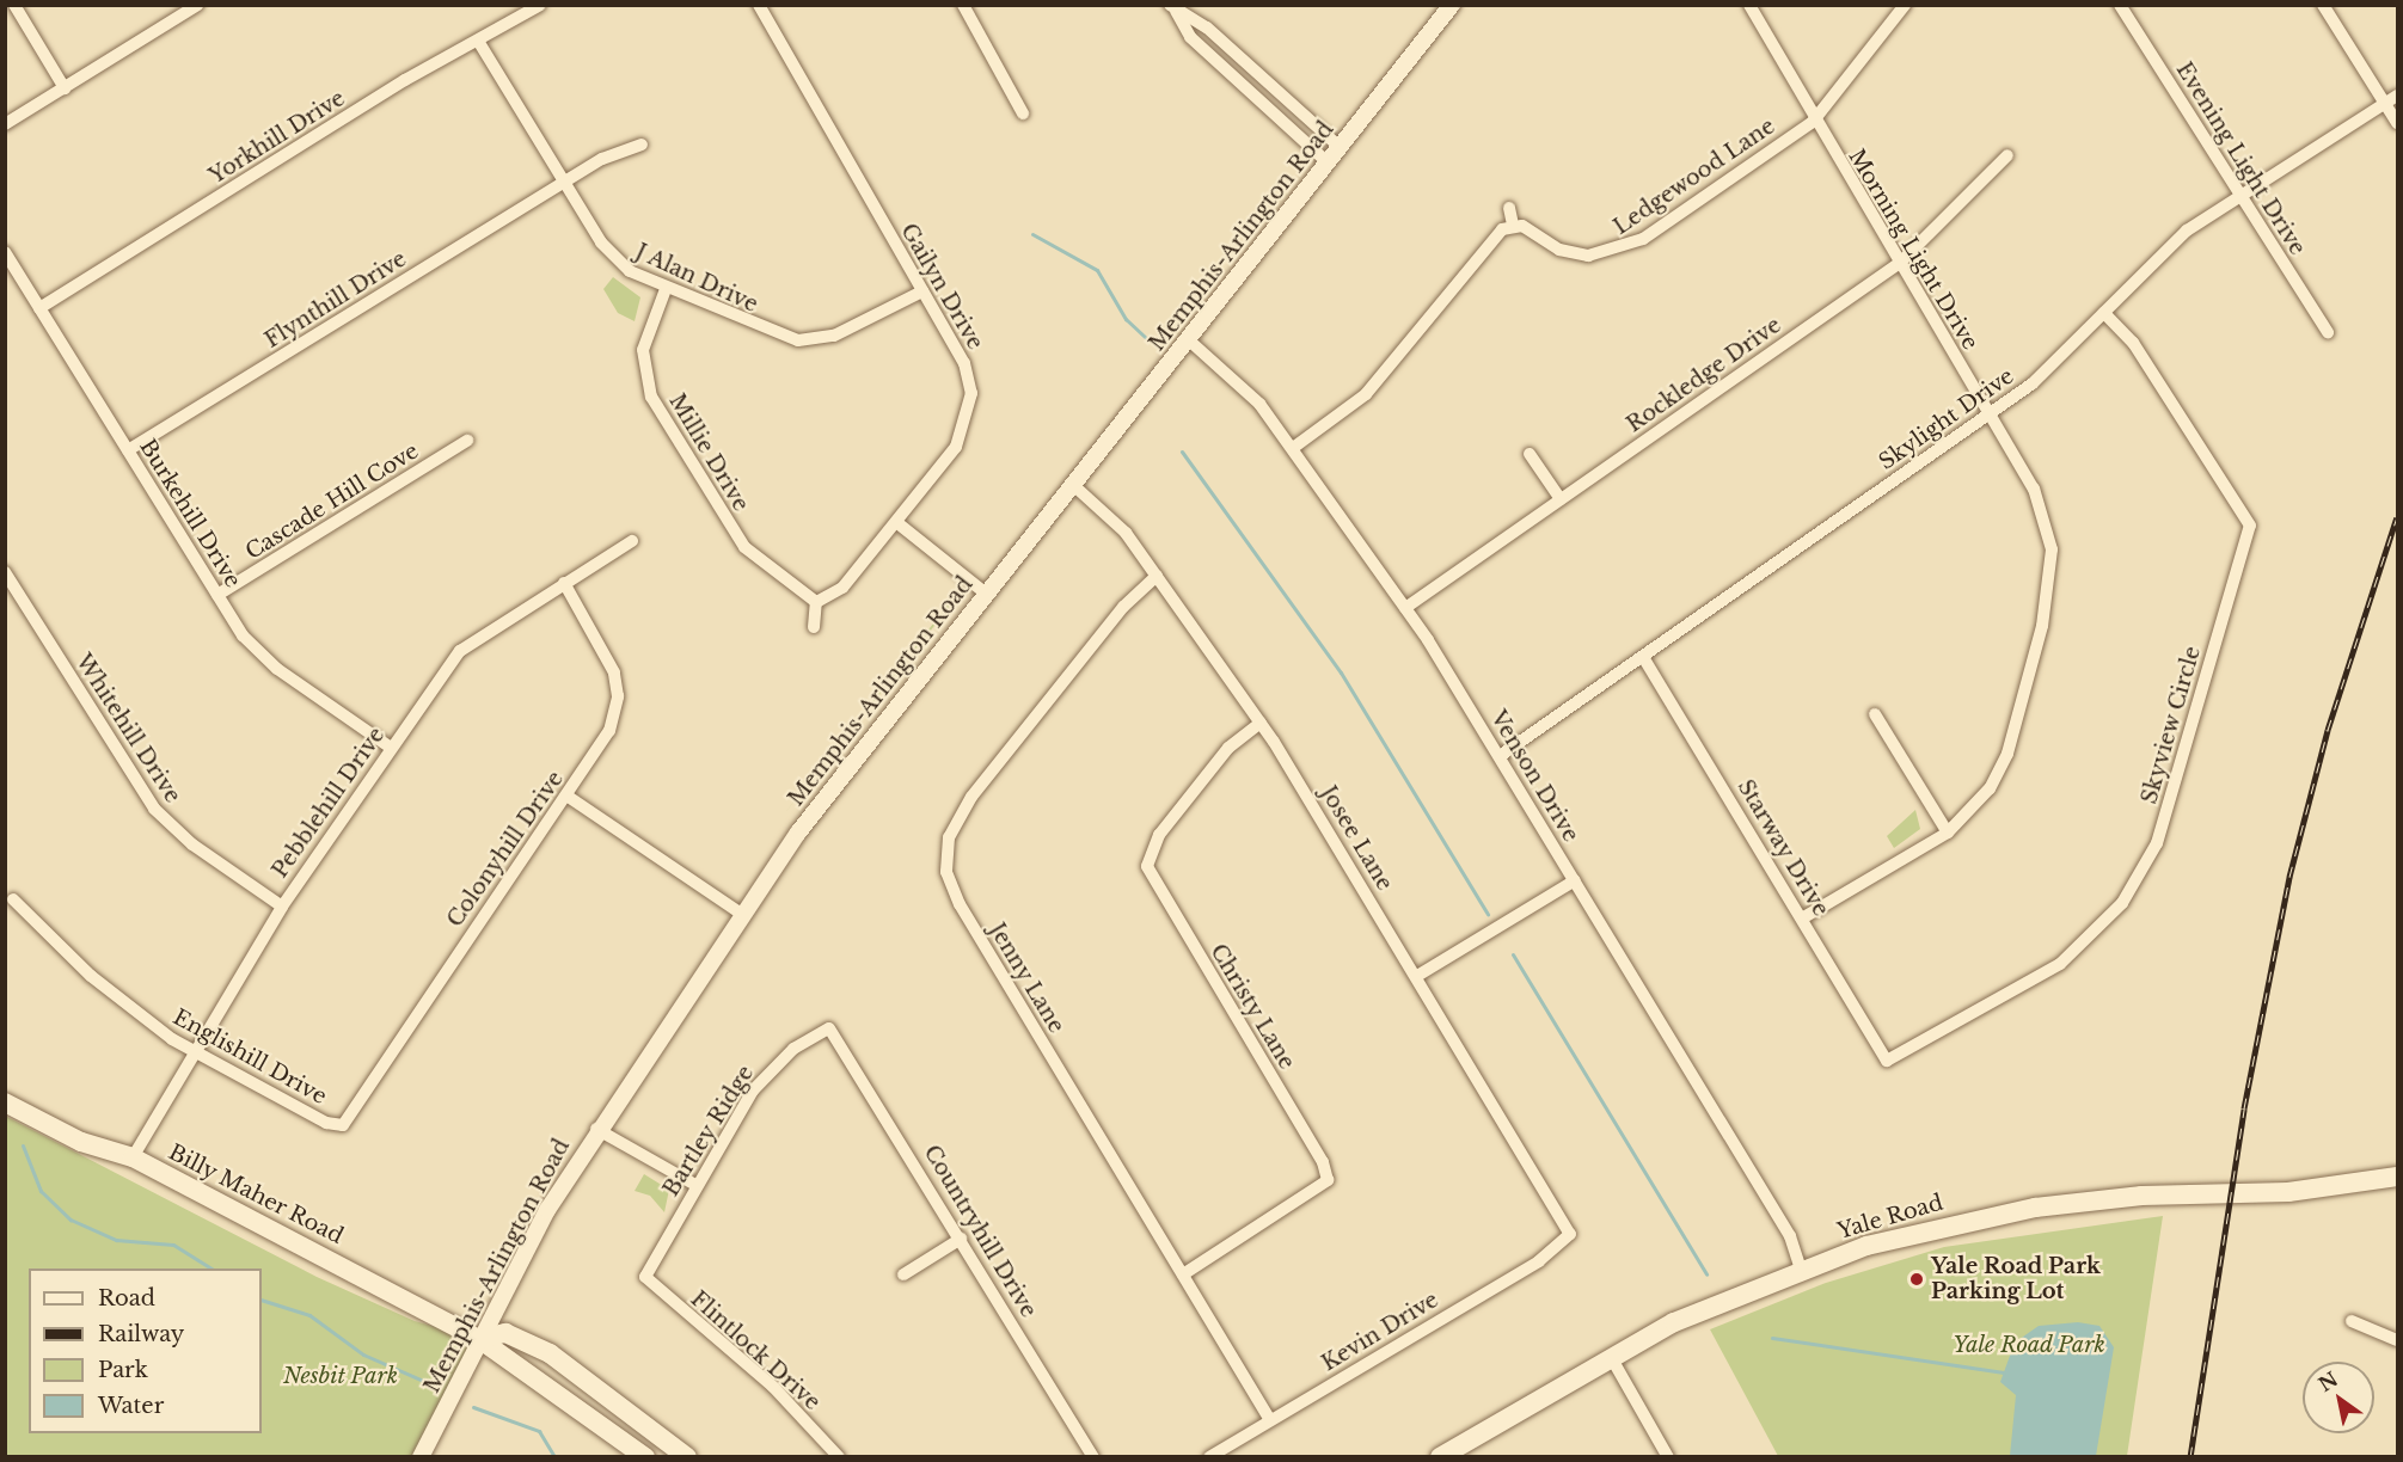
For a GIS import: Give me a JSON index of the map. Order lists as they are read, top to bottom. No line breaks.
{"streets":{"main road":["Billy Maher Road","Yale Road"],"street":["Yorkhill Drive","Evening Light Drive","Ledgewood Lane","Memphis-Arlington Road","Morning Light Drive","J Alan Drive","Gailyn Drive","Flynthill Drive","Rockledge Drive","Skylight Drive","Millie Drive","Cascade Hill Cove","Burkehill Drive","Skyview Circle","Whitehill Drive","Venson Drive","Pebblehill Drive","Josee Lane","Starway Drive","Colonyhill Drive","Jenny Lane","Christy Lane","Englishill Drive","Bartley Ridge","Countryhill Drive","Kevin Drive","Flintlock Drive"]},"crossings":[["Yorkhill Drive","J Alan Drive"],["Yorkhill Drive","Burkehill Drive"],["Evening Light Drive","Skylight Drive"],["Ledgewood Lane","Morning Light Drive"],["Memphis-Arlington Road","Venson Drive"],["Memphis-Arlington Road","Josee Lane"],["Memphis-Arlington Road","Billy Maher Road"],["Morning Light Drive","Rockledge Drive"],["Morning Light Drive","Skylight Drive"],["Morning Light Drive","Starway Drive"],["J Alan Drive","Gailyn Drive"],["J Alan Drive","Flynthill Drive"],["J Alan Drive","Millie Drive"],["Gailyn Drive","Millie Drive"],["Flynthill Drive","Burkehill Drive"],["Rockledge Drive","Venson Drive"],["Skylight Drive","Skyview Circle"],["Skylight Drive","Venson Drive"],["Skylight Drive","Starway Drive"],["Cascade Hill Cove","Burkehill Drive"],["Burkehill Drive","Pebblehill Drive"],["Skyview Circle","Starway Drive"],["Whitehill Drive","Pebblehill Drive"],["Venson Drive","Yale Road"],["Pebblehill Drive","Colonyhill Drive"],["Pebblehill Drive","Englishill Drive"],["Pebblehill Drive","Billy Maher Road"],["Josee Lane","Jenny Lane"],["Josee Lane","Christy Lane"],["Josee Lane","Kevin Drive"],["Colonyhill Drive","Englishill Drive"],["Jenny Lane","Christy Lane"],["Jenny Lane","Kevin Drive"],["Bartley Ridge","Countryhill Drive"],["Bartley Ridge","Flintlock Drive"]],"parks":["Yale Road Park","Nesbit Park"],"places":["Yale Road Park Parking Lot"],"legend":["Road","Railway","Park","Water"],"north":"top left"}
